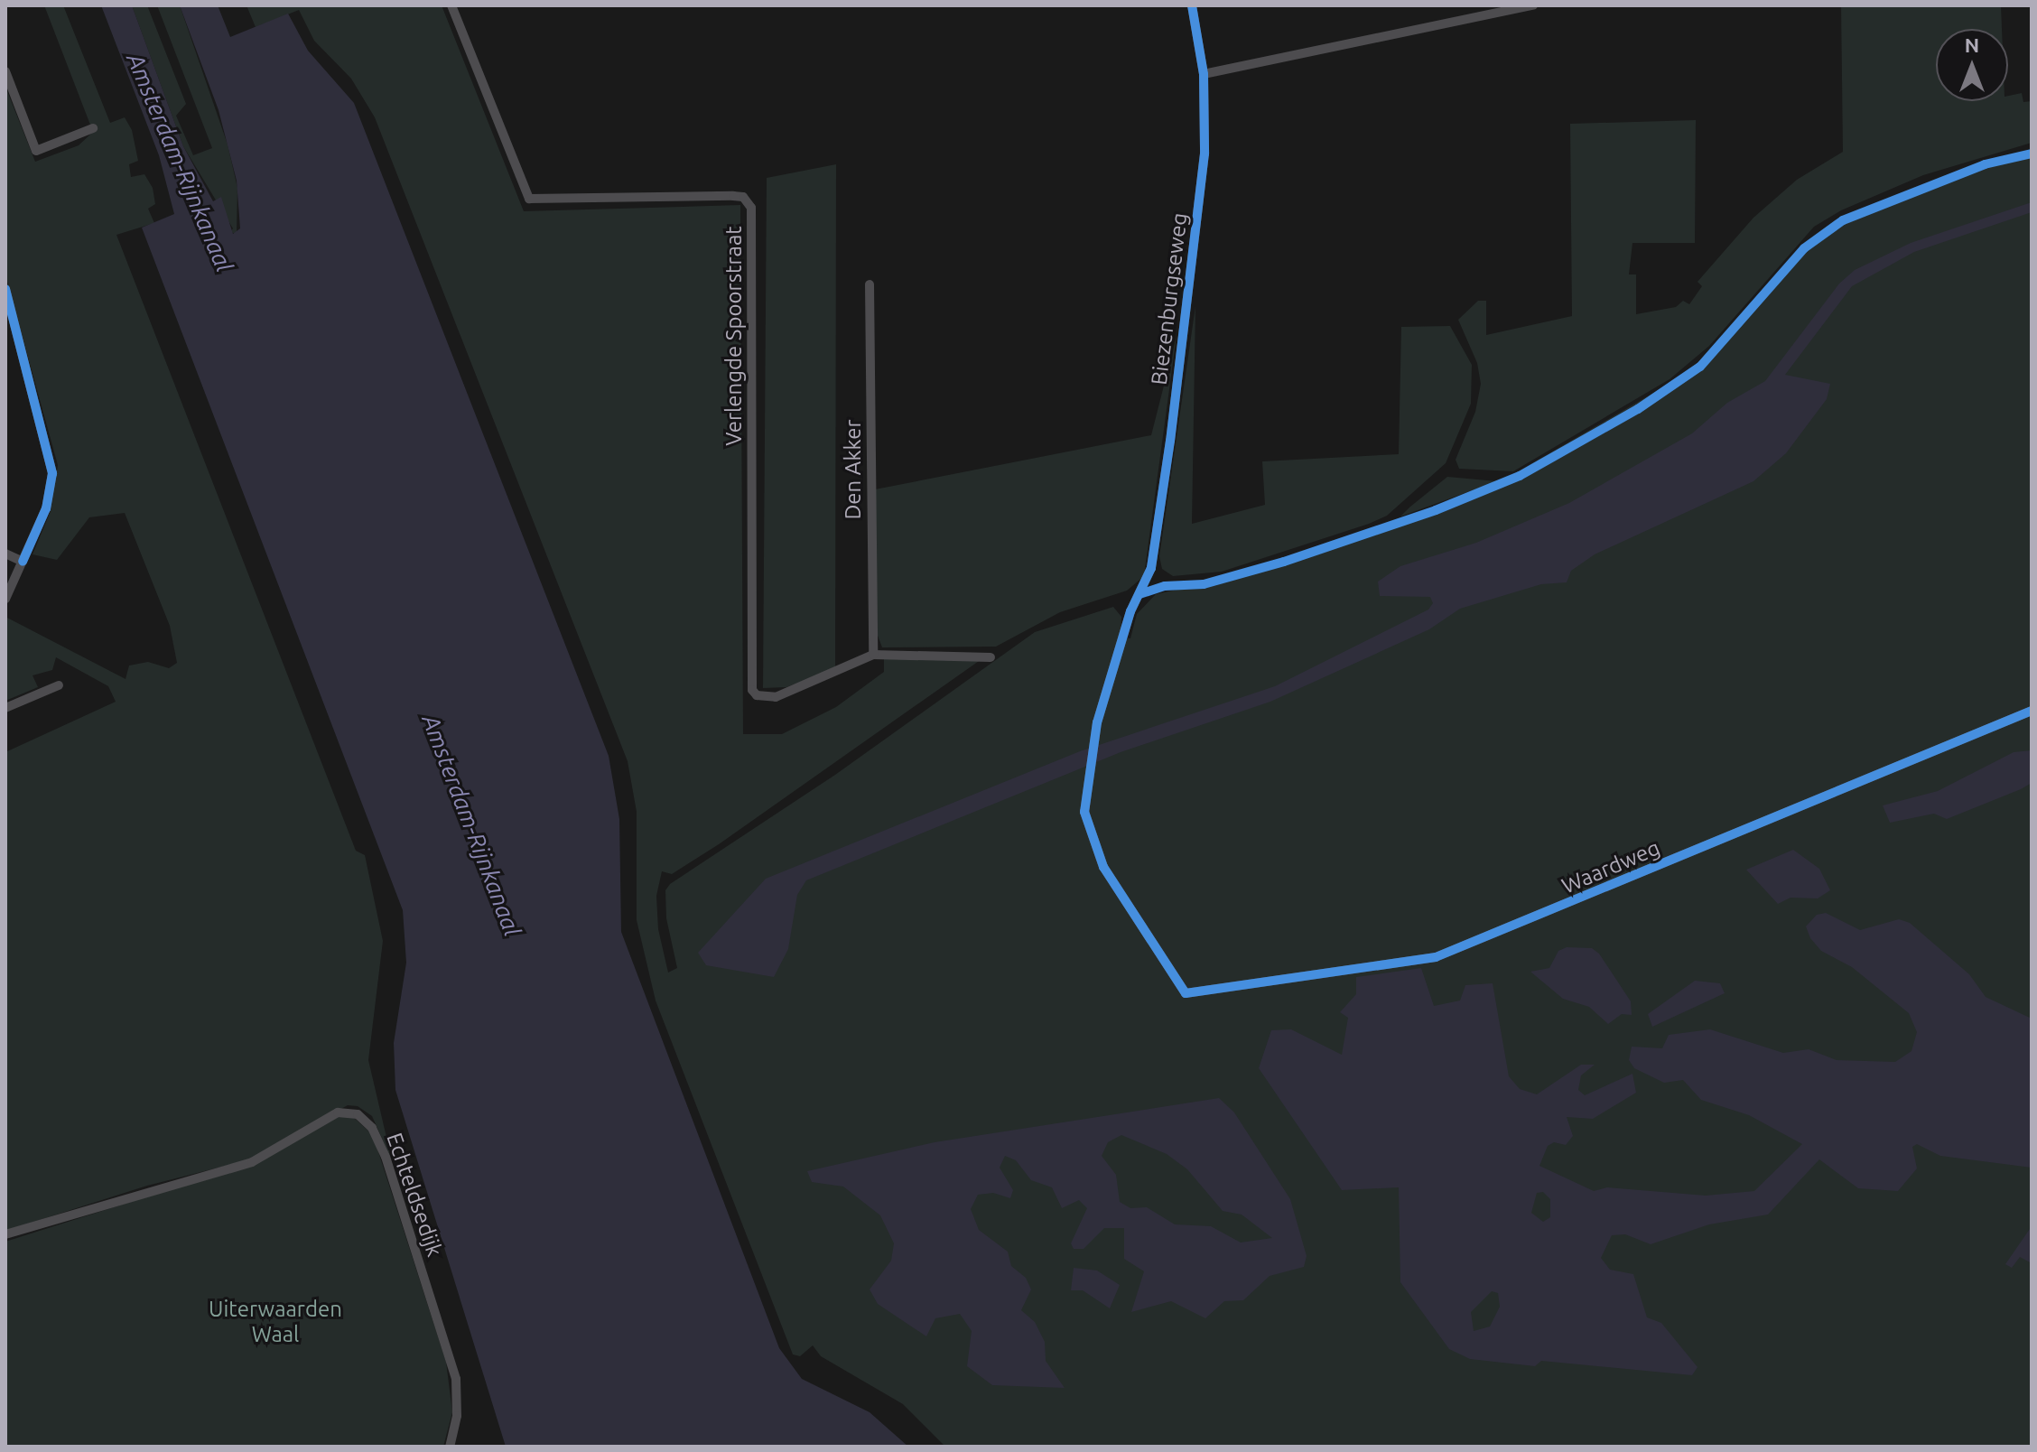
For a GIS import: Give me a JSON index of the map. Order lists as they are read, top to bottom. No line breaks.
{"streets":{"street":["Biezenburgseweg","Verlengde Spoorstraat","Den Akker","Waardweg","Echteldsedijk"]},"crossings":[["Biezenburgseweg","Waardweg"],["Verlengde Spoorstraat","Den Akker"]],"water":["Amsterdam-Rijnkanaal"],"parks":["Uiterwaarden Waal"],"north":"top"}
